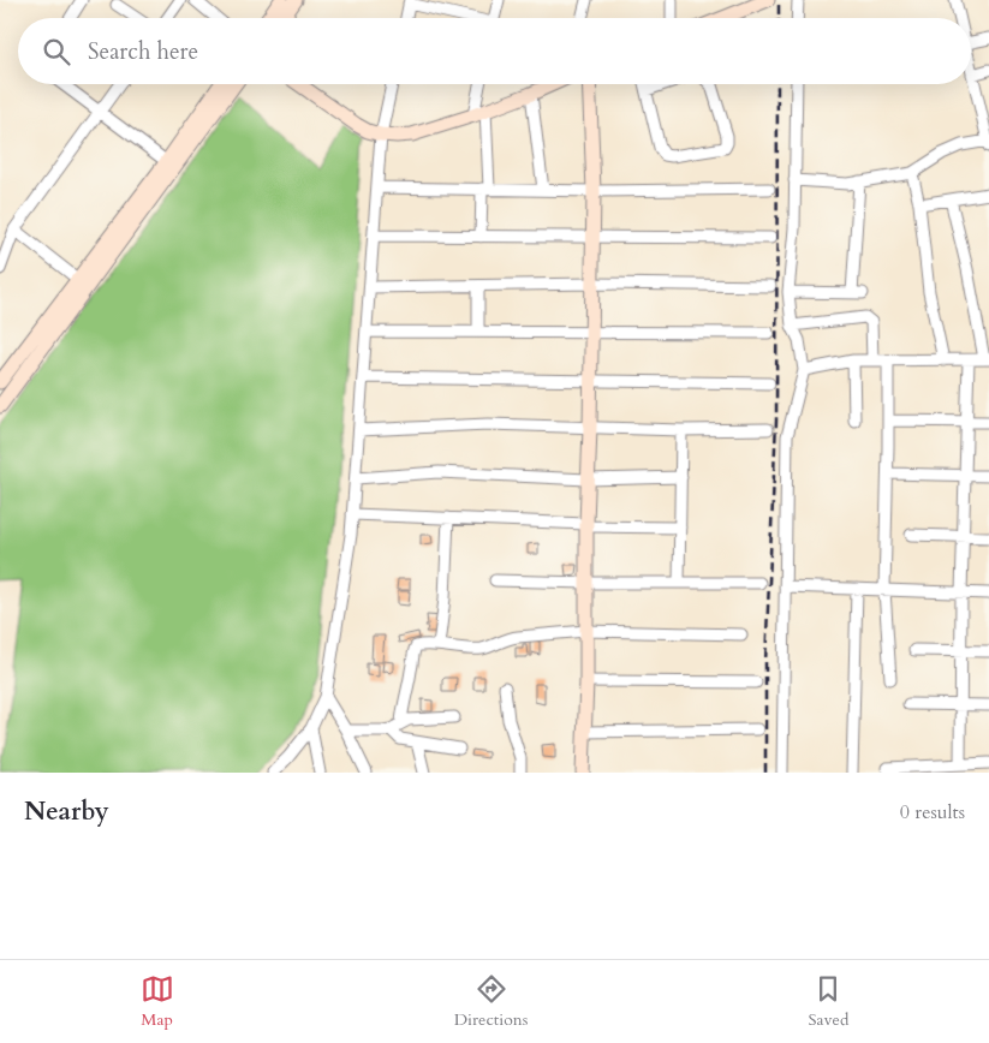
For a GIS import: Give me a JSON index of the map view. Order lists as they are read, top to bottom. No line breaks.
{"page":{"search":"Search here","heading":["Nearby","0 results"],"nav":["Map","Directions","Saved"]}}
